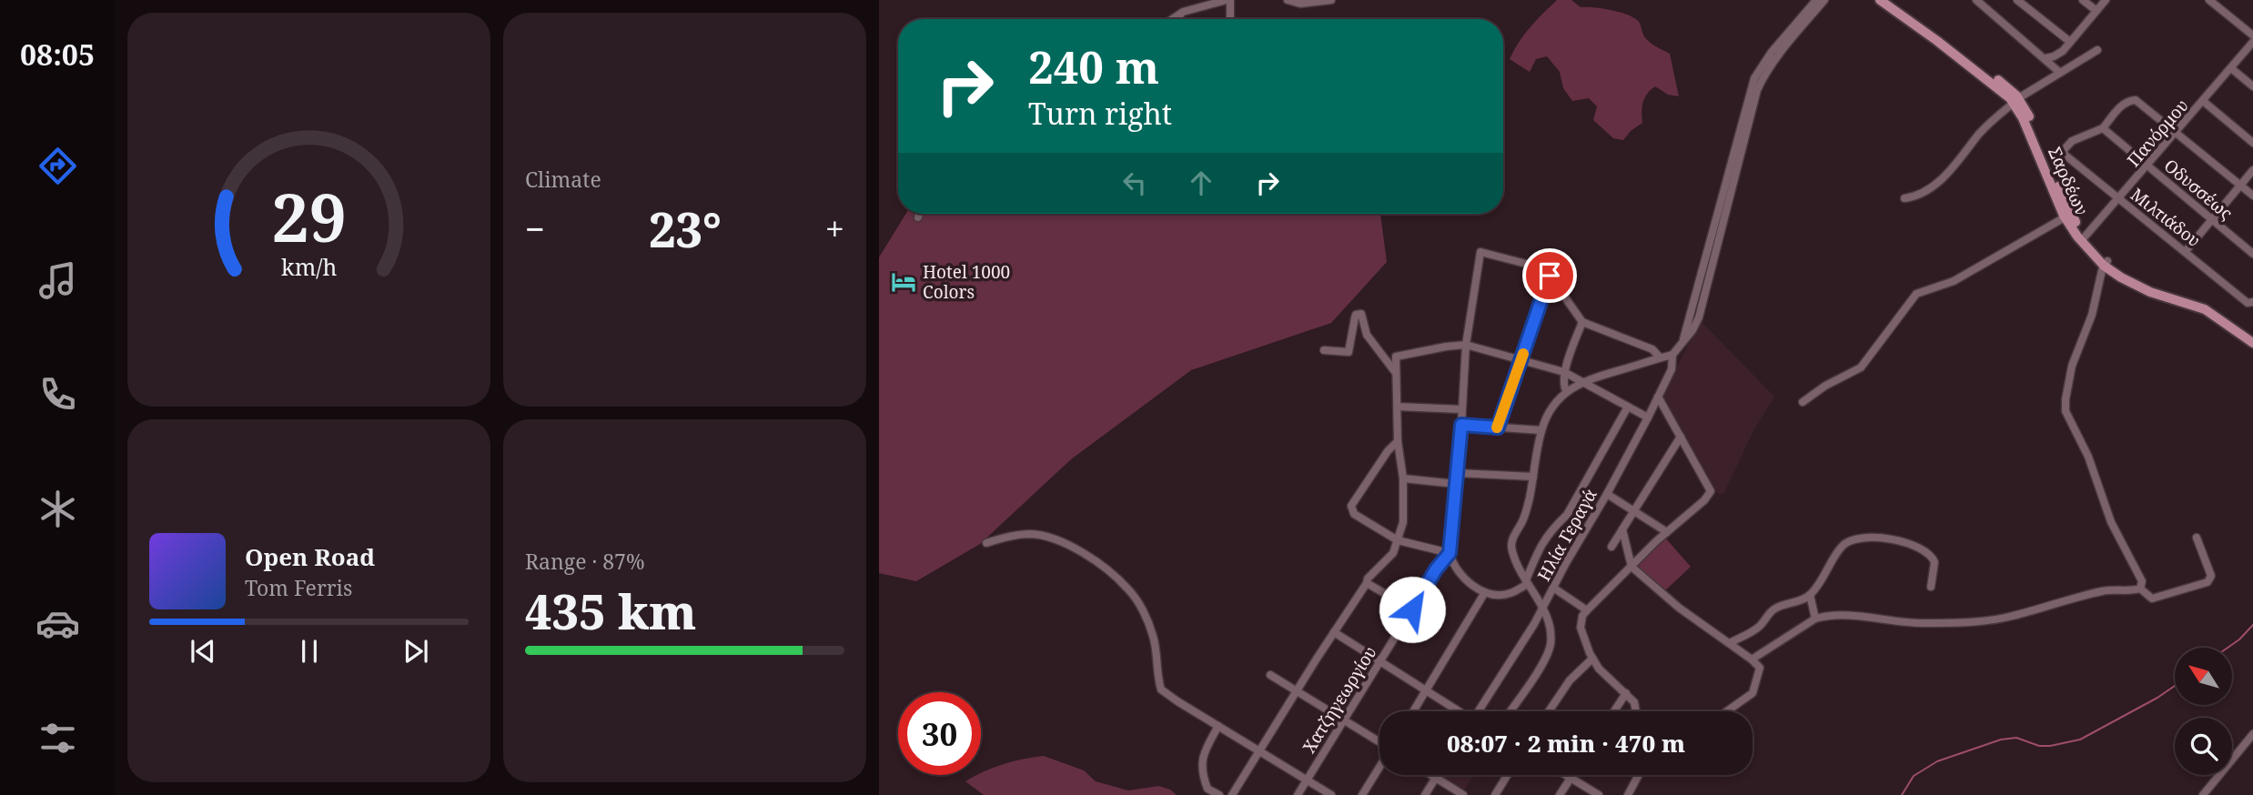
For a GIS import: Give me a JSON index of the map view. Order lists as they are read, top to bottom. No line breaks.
{"streets":{"main road":["Σαρδέων"],"street":["Πανόρμου","Οδυσσέως","Μιλτιάδου","Ηλία Γεραγά","Χατζηγεωργίου"]},"crossings":[["Πανόρμου","Σαρδέων"],["Πανόρμου","Οδυσσέως"],["Πανόρμου","Μιλτιάδου"],["Οδυσσέως","Μιλτιάδου"]],"places":{"hotel":["Hotel 1000 Colors"]},"north":"top left","page":{"tabs":"08:05","tile":["Climate",["Range · 87%","435 km"]],"turn":["240 m","Turn right"],"heat":["−","23°","+"],"song":["Open Road","Tom Ferris"],"limit":"30","trip":"08:07 · 2 min · 470 m","gauge":["29","km/h"]}}
